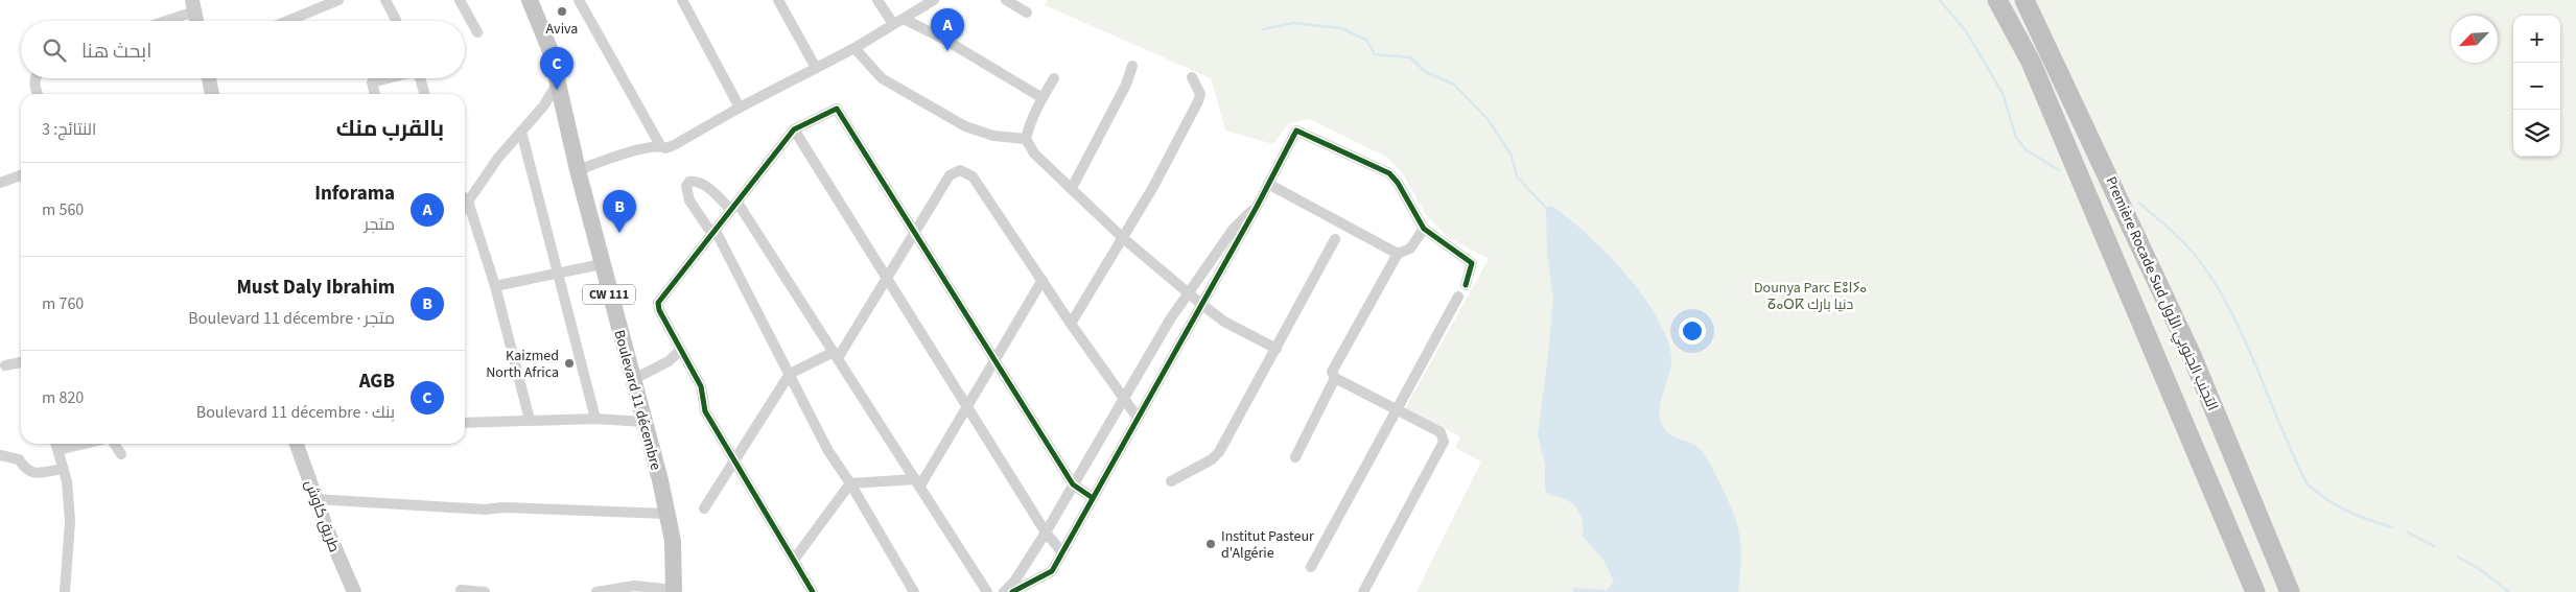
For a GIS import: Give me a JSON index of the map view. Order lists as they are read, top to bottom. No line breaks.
{"streets":{"highway":["Première Rocade Sud التجنب الجنوبي الأول"],"main road":["CW 111","Boulevard 11 décembre"],"street":["طريق كاوش"]},"parks":["Dounya Parc ⴹⵓⵏⵢⴰ ⵒⴰⵔⴽ دنيا بارك"],"places":["Aviva","Kaizmed North Africa","Institut Pasteur d'Algérie"],"north":"bottom left","page":{"pins":["A","C","B"],"map_buttons":["+","−"],"search":"ابحث هنا","heading":["بالقرب منك","النتائج: 3"],"list":[{"mark":"A","name":"Inforama","note":"متجر","value":"560 m"},{"mark":"B","name":"Must Daly Ibrahim","note":"متجر · Boulevard 11 décembre","value":"760 m"},{"mark":"C","name":"AGB","note":"بنك · Boulevard 11 décembre","value":"820 m"}]}}
